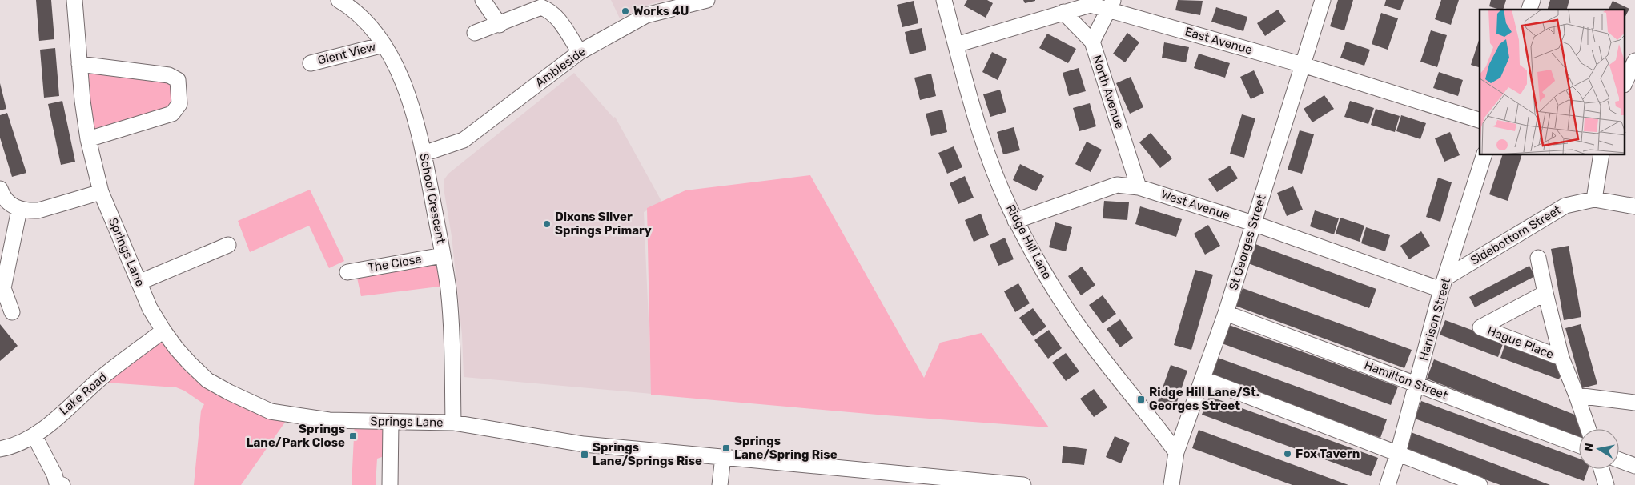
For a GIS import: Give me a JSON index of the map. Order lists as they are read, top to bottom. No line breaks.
{"streets":{"street":["East Avenue","Glent View","Ambleside","North Avenue","School Crescent","West Avenue","Sidebottom Street","Ridge Hill Lane","St Georges Street","Springs Lane","The Close","Harrison Street","Hague Place","Hamilton Street","Lake Road"]},"crossings":[["East Avenue","North Avenue"],["East Avenue","Ridge Hill Lane"],["East Avenue","St Georges Street"],["Glent View","School Crescent"],["Ambleside","School Crescent"],["North Avenue","West Avenue"],["School Crescent","Springs Lane"],["School Crescent","The Close"],["West Avenue","Sidebottom Street"],["West Avenue","Ridge Hill Lane"],["West Avenue","St Georges Street"],["West Avenue","Harrison Street"],["Sidebottom Street","Harrison Street"],["Ridge Hill Lane","St Georges Street"],["St Georges Street","Hamilton Street"],["Springs Lane","Lake Road"],["Harrison Street","Hamilton Street"]],"places":{"other":["Works 4U","Dixons Silver Springs Primary","Fox Tavern"],"transit":["Ridge Hill Lane/St. Georges Street","Springs Lane/Park Close","Springs Lane/Spring Rise","Springs Lane/Springs Rise"]},"north":"left"}
